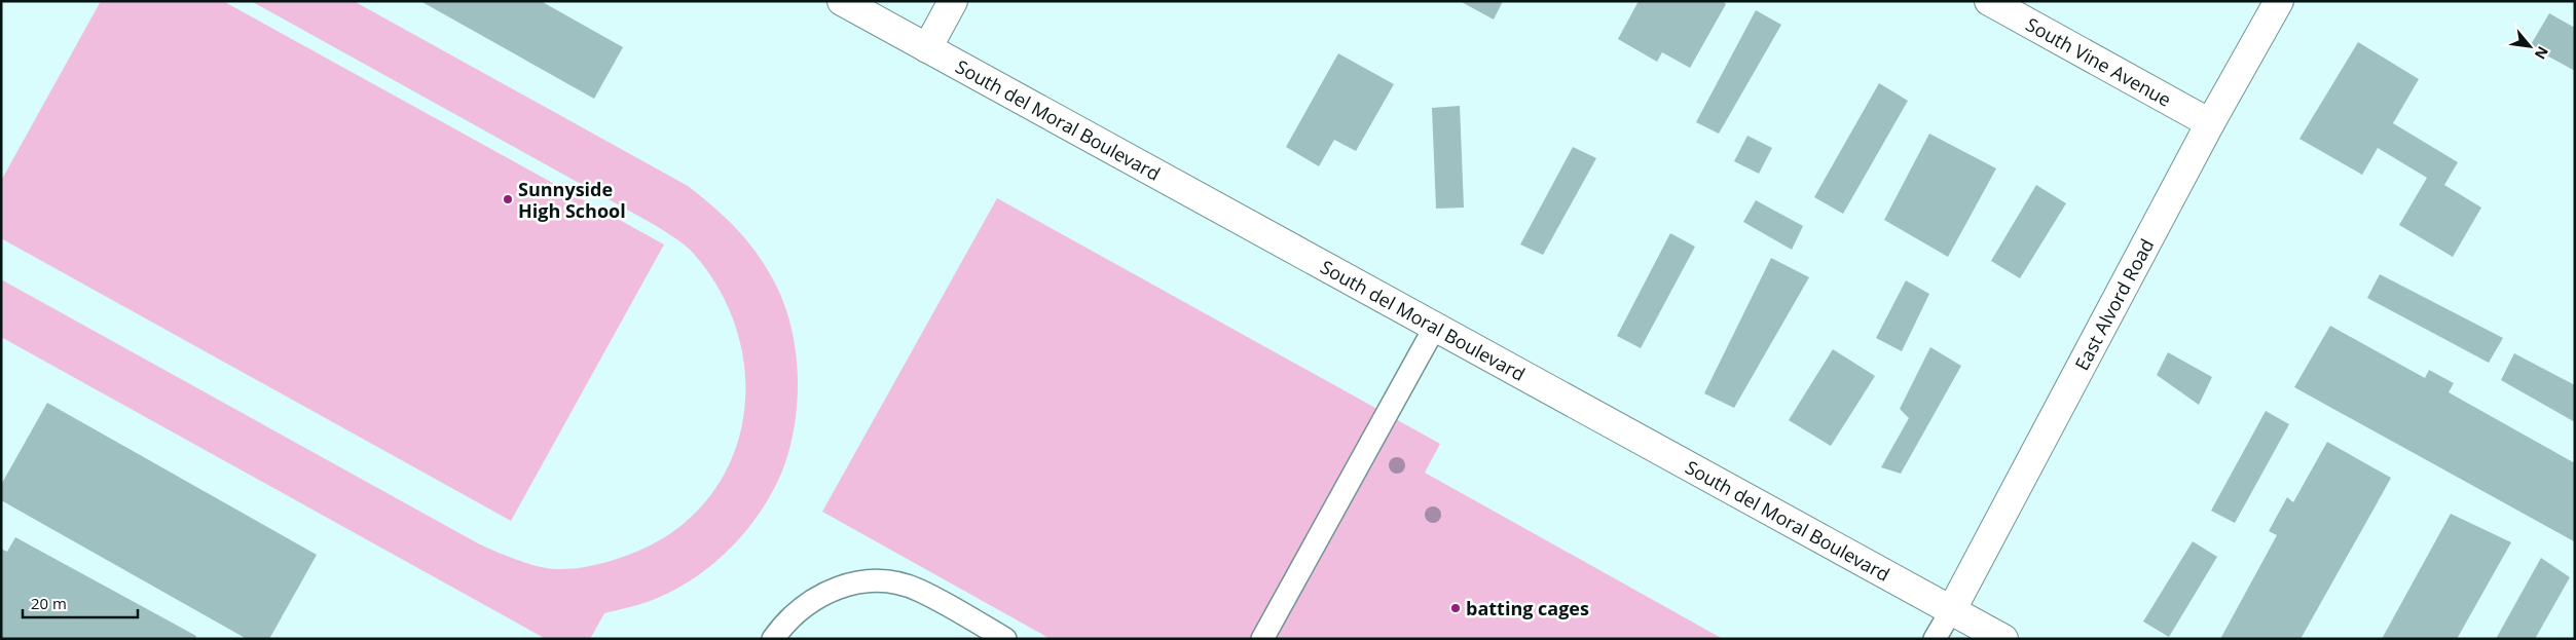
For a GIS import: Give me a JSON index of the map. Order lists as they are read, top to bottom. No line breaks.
{"streets":{"street":["South Vine Avenue","South del Moral Boulevard","East Alvord Road"]},"crossings":[["South Vine Avenue","East Alvord Road"],["South del Moral Boulevard","East Alvord Road"]],"places":["Sunnyside High School","batting cages"],"scale_bar":"20 m","north":"bottom right"}
